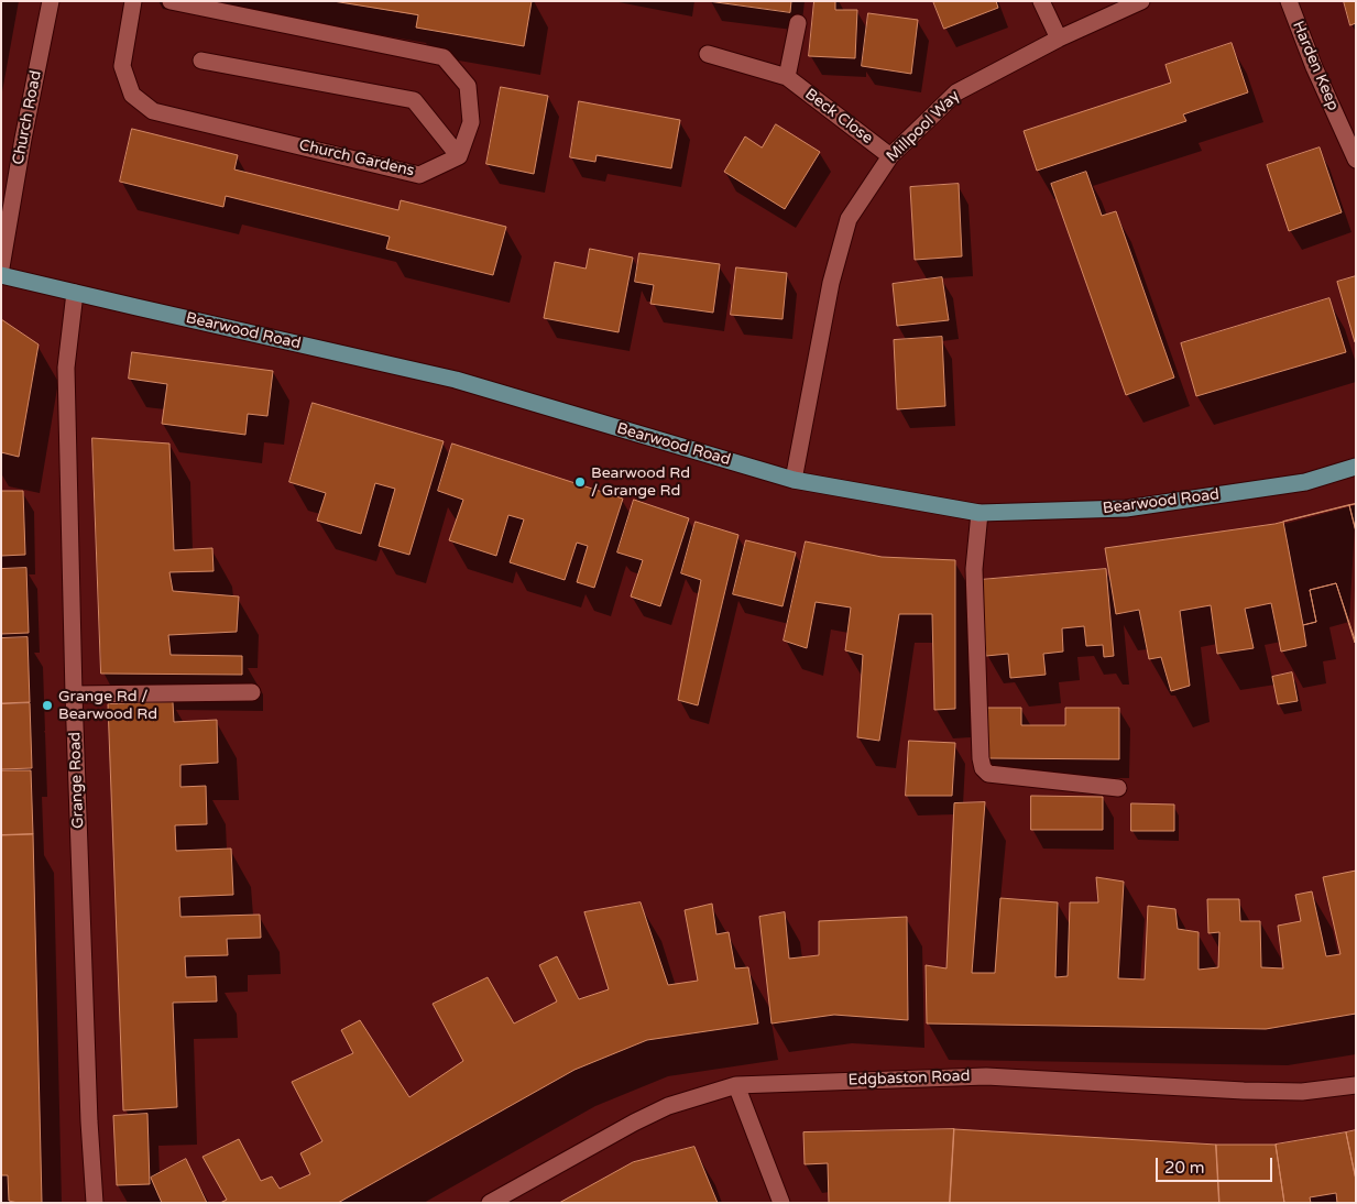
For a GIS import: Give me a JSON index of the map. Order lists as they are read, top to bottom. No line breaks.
{"streets":{"main road":["Bearwood Road"],"street":["Harden Keep","Beck Close","Church Road","Millpool Way","Church Gardens","Grange Road","Edgbaston Road"]},"crossings":[["Beck Close","Millpool Way"],["Millpool Way","Bearwood Road"],["Bearwood Road","Grange Road"]],"places":["Bearwood Rd / Grange Rd","Grange Rd / Bearwood Rd"],"scale_bar":"20 m"}
